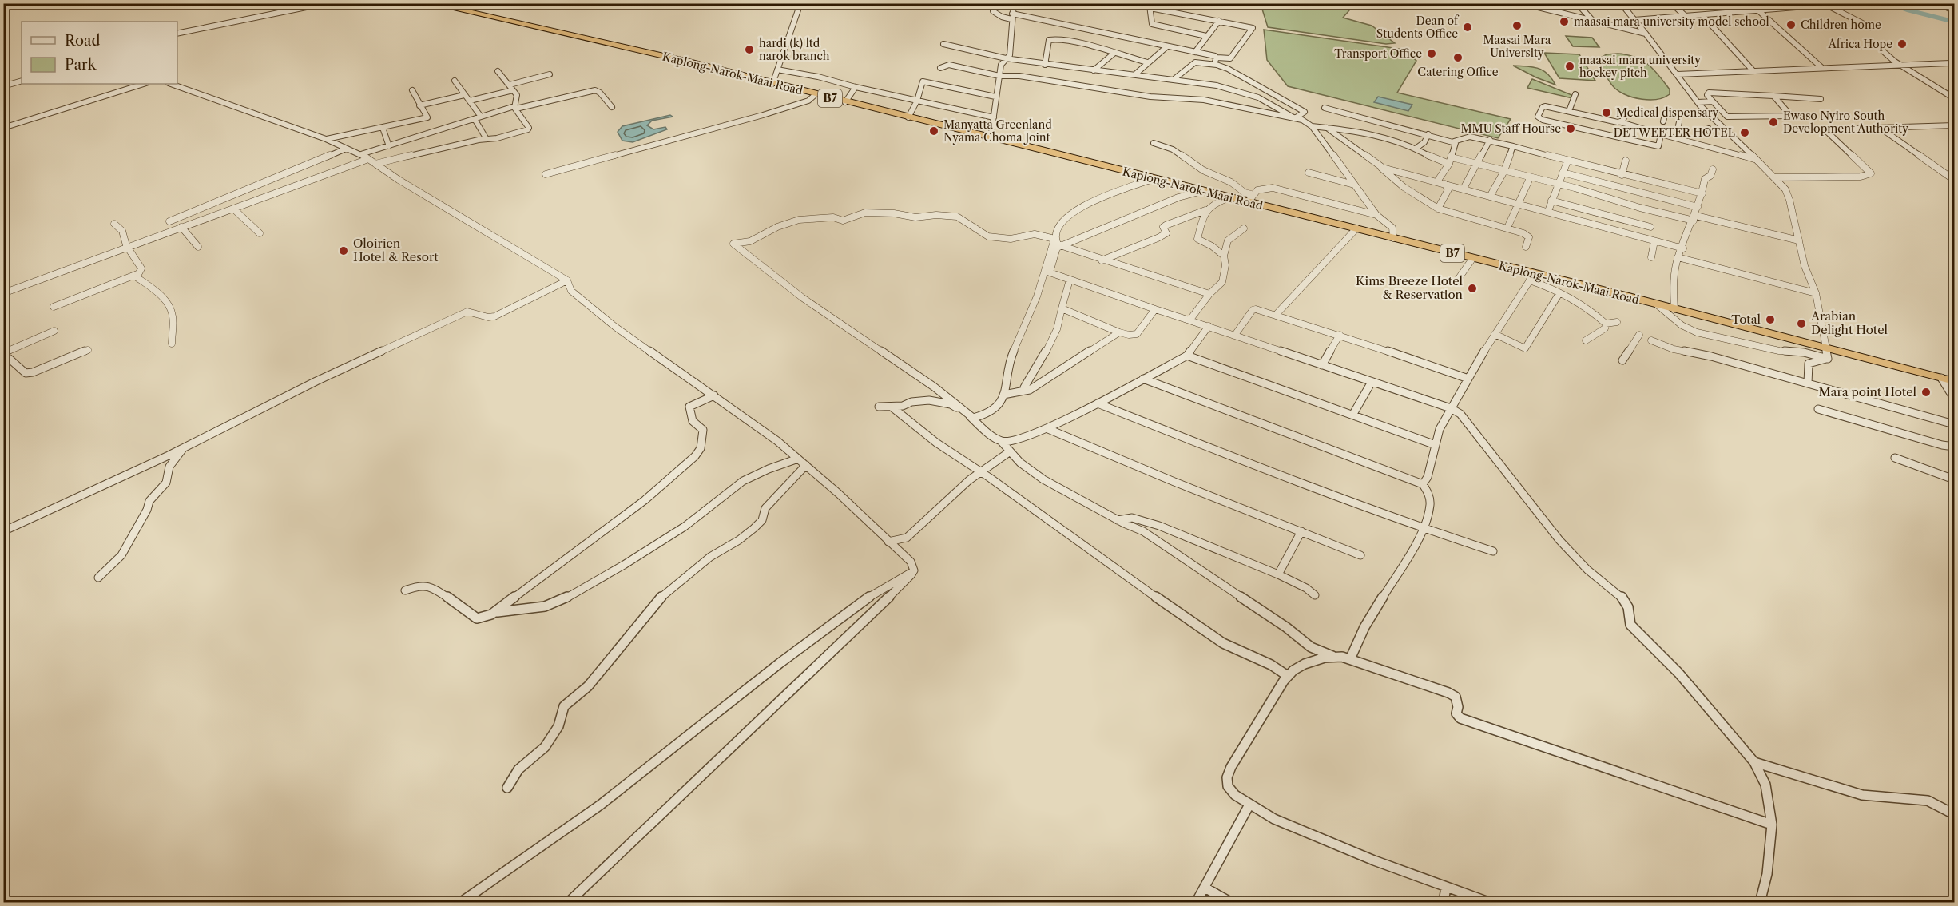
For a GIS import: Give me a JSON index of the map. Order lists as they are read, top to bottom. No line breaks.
{"streets":{"highway":["Kaplong-Narok-Maai Road","B7"]},"places":["maasai mara university model school","Children home","Maasai Mara University","Dean of Students Office","Africa Hope","hardi (k) ltd narok branch","Transport Office","Catering Office","maasai mara university hockey pitch","Medical dispensary","Ewaso Nyiro South Development Authority","MMU Staff Hourse","Manyatta Greenland Nyama Choma Joint","DETWEETER HOTEL","Oloirien Hotel & Resort","Kims Breeze Hotel & Reservation","Total","Arabian Delight Hotel","Mara point Hotel"],"legend":["Road","Park"]}
